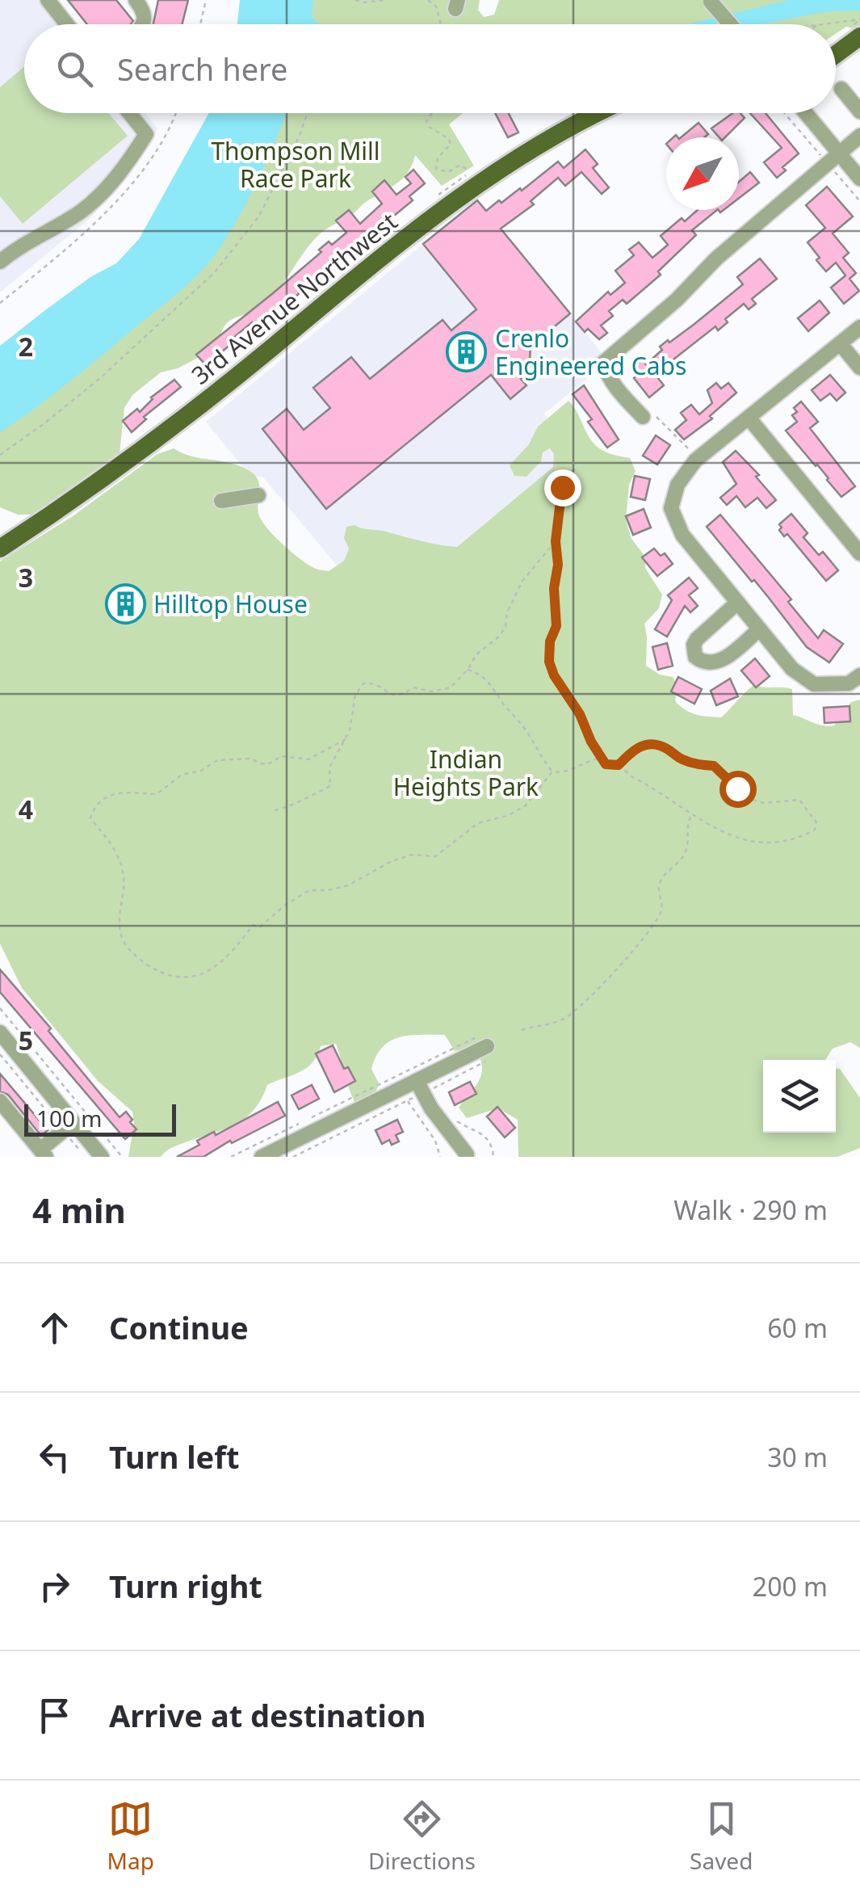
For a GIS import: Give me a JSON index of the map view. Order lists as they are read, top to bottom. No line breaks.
{"streets":{"main road":["3rd Avenue Northwest"]},"parks":["Thompson Mill Race Park","Indian Heights Park"],"places":{"building":["Crenlo Engineered Cabs","Hilltop House"]},"scale_bar":"100 m","north":"bottom left","page":{"search":"Search here","scale":"100 m","heading":["4 min","Walk · 290 m"],"list":[["Continue","60 m"],["Turn left","30 m"],["Turn right","200 m"],"Arrive at destination"],"nav":["Map","Directions","Saved"]},"grid":{"rows":["2","3","4","5"]}}
